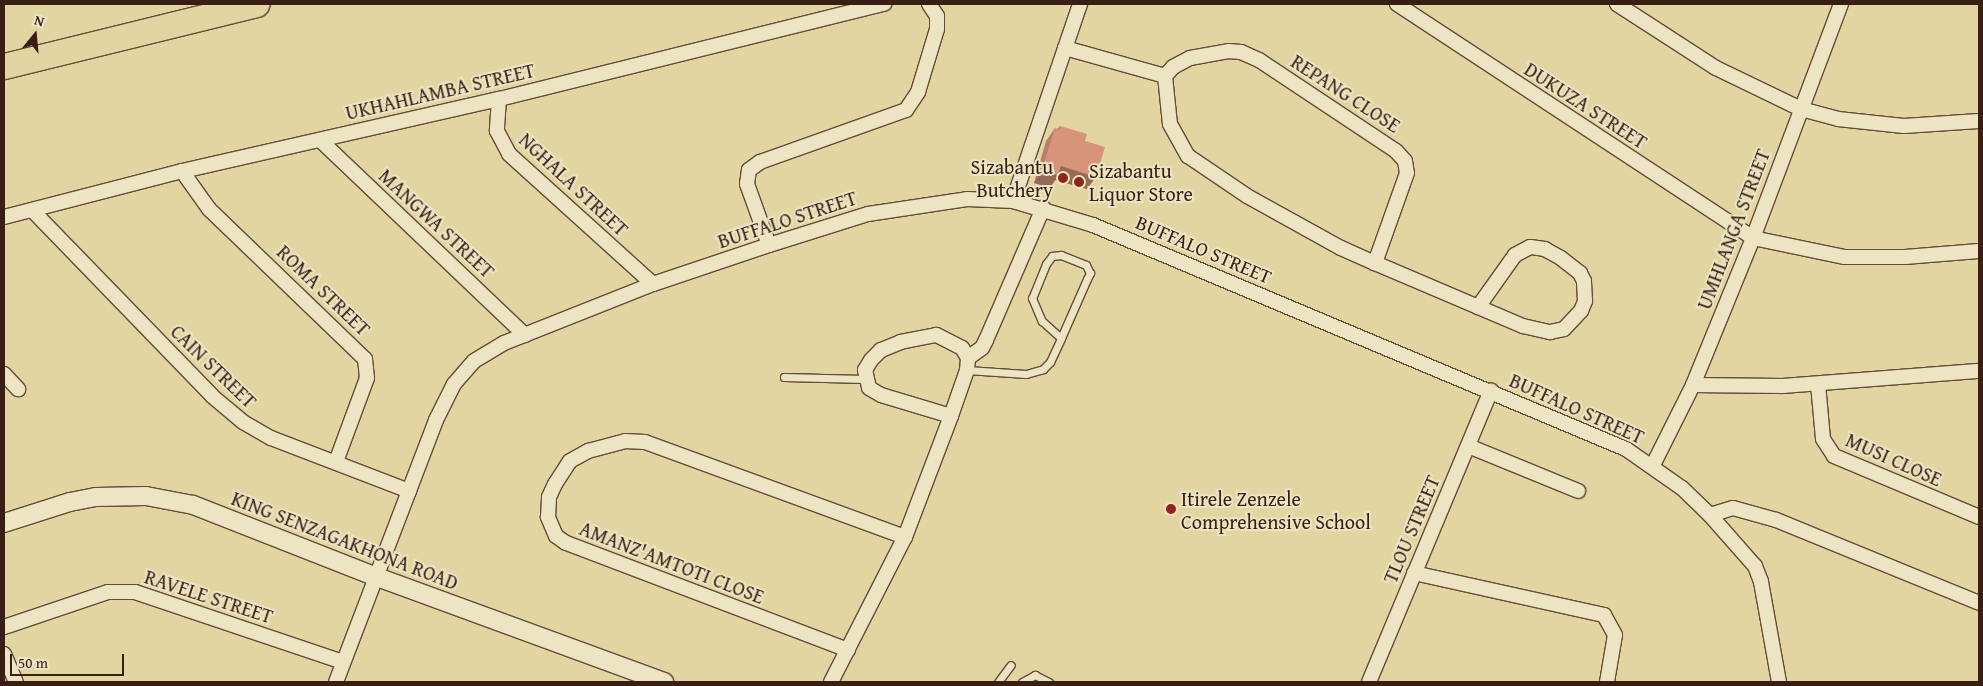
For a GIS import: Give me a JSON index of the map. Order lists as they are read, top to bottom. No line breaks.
{"streets":{"street":["UKHAHLAMBA STREET","REPANG CLOSE","DUKUZA STREET","NGHALA STREET","BUFFALO STREET","MANGWA STREET","UMHLANGA STREET","ROMA STREET","CAIN STREET","MUSI CLOSE","TLOU STREET","KING SENZAGAKHONA ROAD","AMANZ'AMTOTI CLOSE","RAVELE STREET"]},"crossings":[["UKHAHLAMBA STREET","NGHALA STREET"],["UKHAHLAMBA STREET","MANGWA STREET"],["UKHAHLAMBA STREET","ROMA STREET"],["UKHAHLAMBA STREET","CAIN STREET"],["DUKUZA STREET","UMHLANGA STREET"],["NGHALA STREET","BUFFALO STREET"],["BUFFALO STREET","MANGWA STREET"],["BUFFALO STREET","UMHLANGA STREET"],["BUFFALO STREET","CAIN STREET"],["BUFFALO STREET","TLOU STREET"],["BUFFALO STREET","KING SENZAGAKHONA ROAD"],["ROMA STREET","CAIN STREET"]],"places":["Sizabantu Butchery","Sizabantu Liquor Store","Itirele Zenzele Comprehensive School"],"scale_bar":"50 m","north":"top"}
